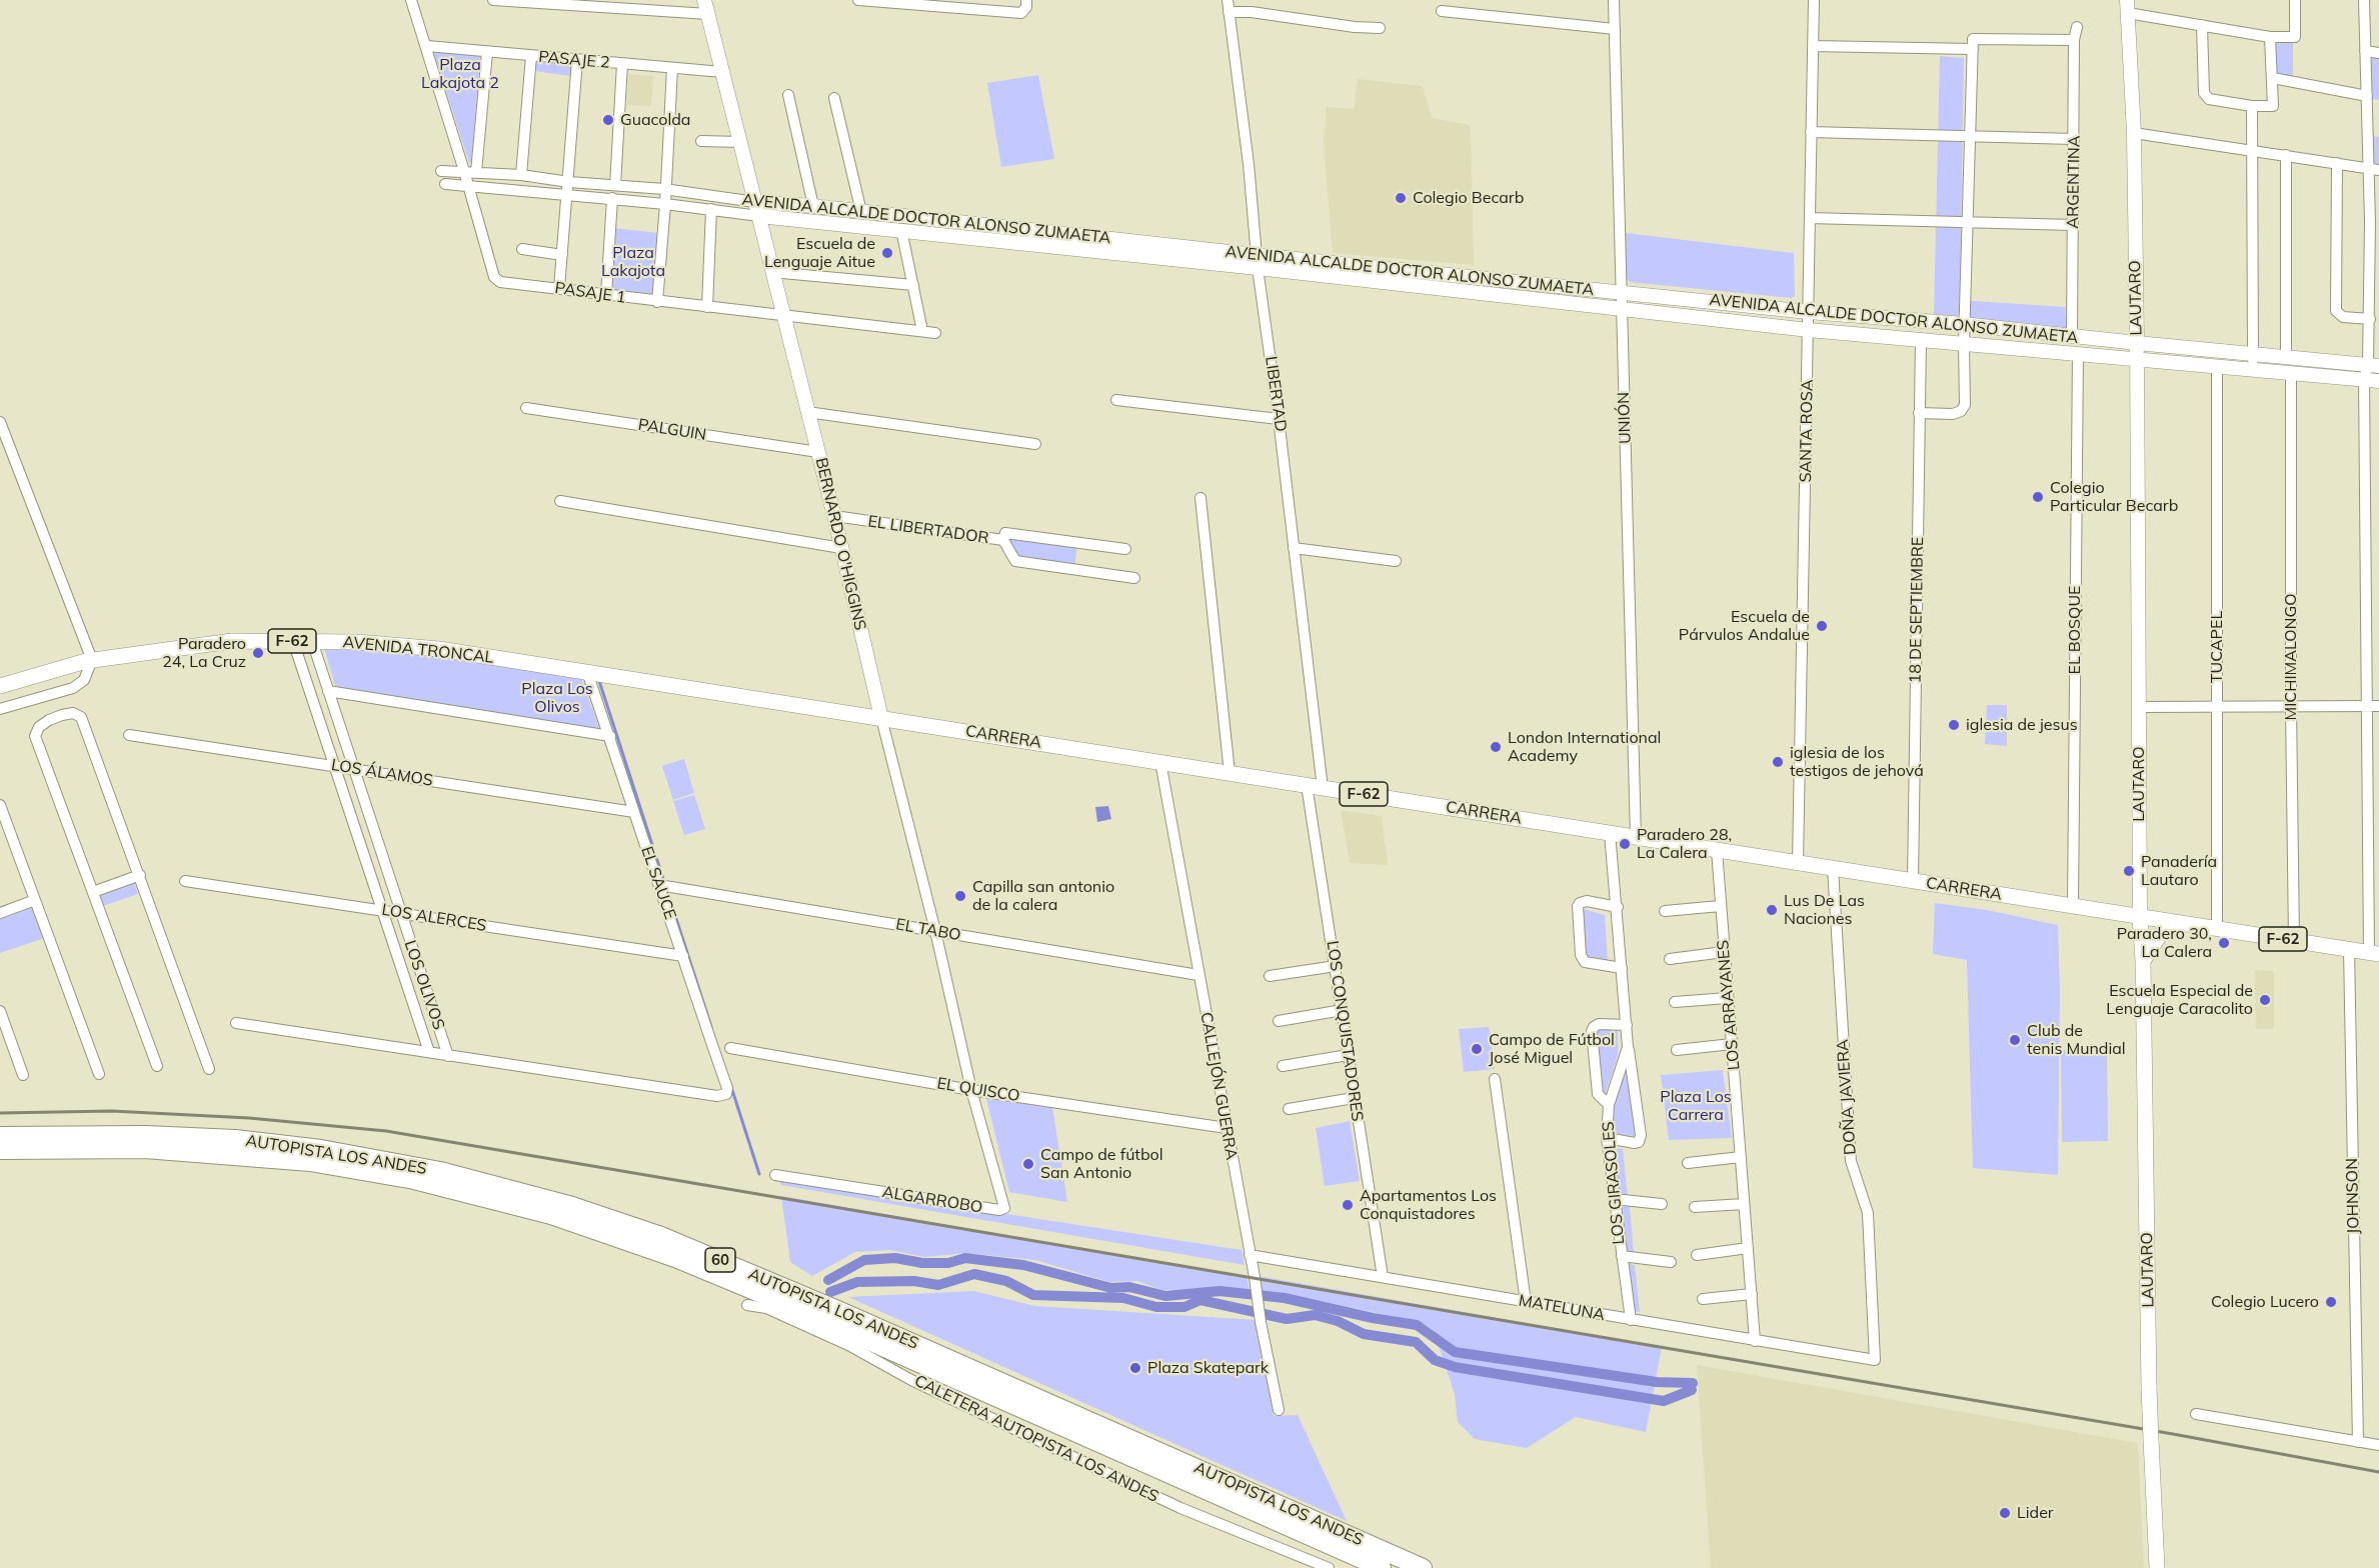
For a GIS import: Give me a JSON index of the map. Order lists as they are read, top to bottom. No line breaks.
{"streets":{"highway":["AUTOPISTA LOS ANDES","60"],"main road":["LAUTARO","F-62","AVENIDA TRONCAL","CARRERA"],"street":["PASAJE 2","ARGENTINA","AVENIDA ALCALDE DOCTOR ALONSO ZUMAETA","PASAJE 1","LIBERTAD","UNIÓN","PALGUIN","SANTA ROSA","EL LIBERTADOR","BERNARDO O'HIGGINS","18 DE SEPTIEMBRE","EL BOSQUE","TUCAPEL","MICHIMALONGO","LOS ÁLAMOS","EL SAUCE","LOS ALERCES","EL TABO","LOS OLIVOS","LOS ARRAYANES","LOS CONQUISTADORES","CALLEJÓN GUERRA","EL QUISCO","DOÑA JAVIERA","LOS GIRASOLES","JOHNSON","ALGARROBO","MATELUNA","CALETERA AUTOPISTA LOS ANDES"]},"crossings":[["PASAJE 2","BERNARDO O'HIGGINS"],["ARGENTINA","AVENIDA ALCALDE DOCTOR ALONSO ZUMAETA"],["AVENIDA ALCALDE DOCTOR ALONSO ZUMAETA","PASAJE 1"],["AVENIDA ALCALDE DOCTOR ALONSO ZUMAETA","LAUTARO"],["AVENIDA ALCALDE DOCTOR ALONSO ZUMAETA","LIBERTAD"],["AVENIDA ALCALDE DOCTOR ALONSO ZUMAETA","UNIÓN"],["AVENIDA ALCALDE DOCTOR ALONSO ZUMAETA","SANTA ROSA"],["AVENIDA ALCALDE DOCTOR ALONSO ZUMAETA","BERNARDO O'HIGGINS"],["AVENIDA ALCALDE DOCTOR ALONSO ZUMAETA","18 DE SEPTIEMBRE"],["AVENIDA ALCALDE DOCTOR ALONSO ZUMAETA","EL BOSQUE"],["AVENIDA ALCALDE DOCTOR ALONSO ZUMAETA","TUCAPEL"],["AVENIDA ALCALDE DOCTOR ALONSO ZUMAETA","MICHIMALONGO"],["PASAJE 1","BERNARDO O'HIGGINS"],["LAUTARO","CARRERA"],["LIBERTAD","CARRERA"],["UNIÓN","CARRERA"],["PALGUIN","BERNARDO O'HIGGINS"],["SANTA ROSA","CARRERA"],["EL LIBERTADOR","BERNARDO O'HIGGINS"],["BERNARDO O'HIGGINS","CARRERA"],["BERNARDO O'HIGGINS","EL TABO"],["BERNARDO O'HIGGINS","EL QUISCO"],["BERNARDO O'HIGGINS","ALGARROBO"],["18 DE SEPTIEMBRE","CARRERA"],["EL BOSQUE","CARRERA"],["TUCAPEL","CARRERA"],["AVENIDA TRONCAL","CARRERA"],["AVENIDA TRONCAL","EL SAUCE"],["AVENIDA TRONCAL","LOS OLIVOS"],["MICHIMALONGO","CARRERA"],["CARRERA","EL SAUCE"],["CARRERA","LOS ARRAYANES"],["CARRERA","LOS CONQUISTADORES"],["CARRERA","CALLEJÓN GUERRA"],["CARRERA","DOÑA JAVIERA"],["CARRERA","LOS GIRASOLES"],["CARRERA","JOHNSON"],["LOS ÁLAMOS","EL SAUCE"],["LOS ÁLAMOS","LOS OLIVOS"],["EL SAUCE","LOS ALERCES"],["EL SAUCE","EL TABO"],["EL SAUCE","LOS OLIVOS"],["LOS ALERCES","LOS OLIVOS"],["EL TABO","CALLEJÓN GUERRA"],["LOS ARRAYANES","MATELUNA"],["LOS CONQUISTADORES","MATELUNA"],["CALLEJÓN GUERRA","EL QUISCO"],["CALLEJÓN GUERRA","MATELUNA"],["EL QUISCO","ALGARROBO"],["DOÑA JAVIERA","MATELUNA"],["LOS GIRASOLES","MATELUNA"]],"parks":["Plaza Lakajota 2","Plaza Lakajota","Plaza Los Olivos","Plaza Los Carrera"],"places":["Guacolda","Colegio Becarb","Escuela de Lenguaje Aitue","Colegio Particular Becarb","Escuela de Párvulos Andalue","Paradero 24, La Cruz","iglesia de jesus","London International Academy","iglesia de los testigos de jehová","Paradero 28, La Calera","Panadería Lautaro","Capilla san antonio de la calera","Lus De Las Naciones","Paradero 30, La Calera","Escuela Especial de Lenguaje Caracolito","Club de tenis Mundial","Campo de Fútbol José Miguel","Campo de fútbol San Antonio","Apartamentos Los Conquistadores","Colegio Lucero","Plaza Skatepark","Lider"]}
